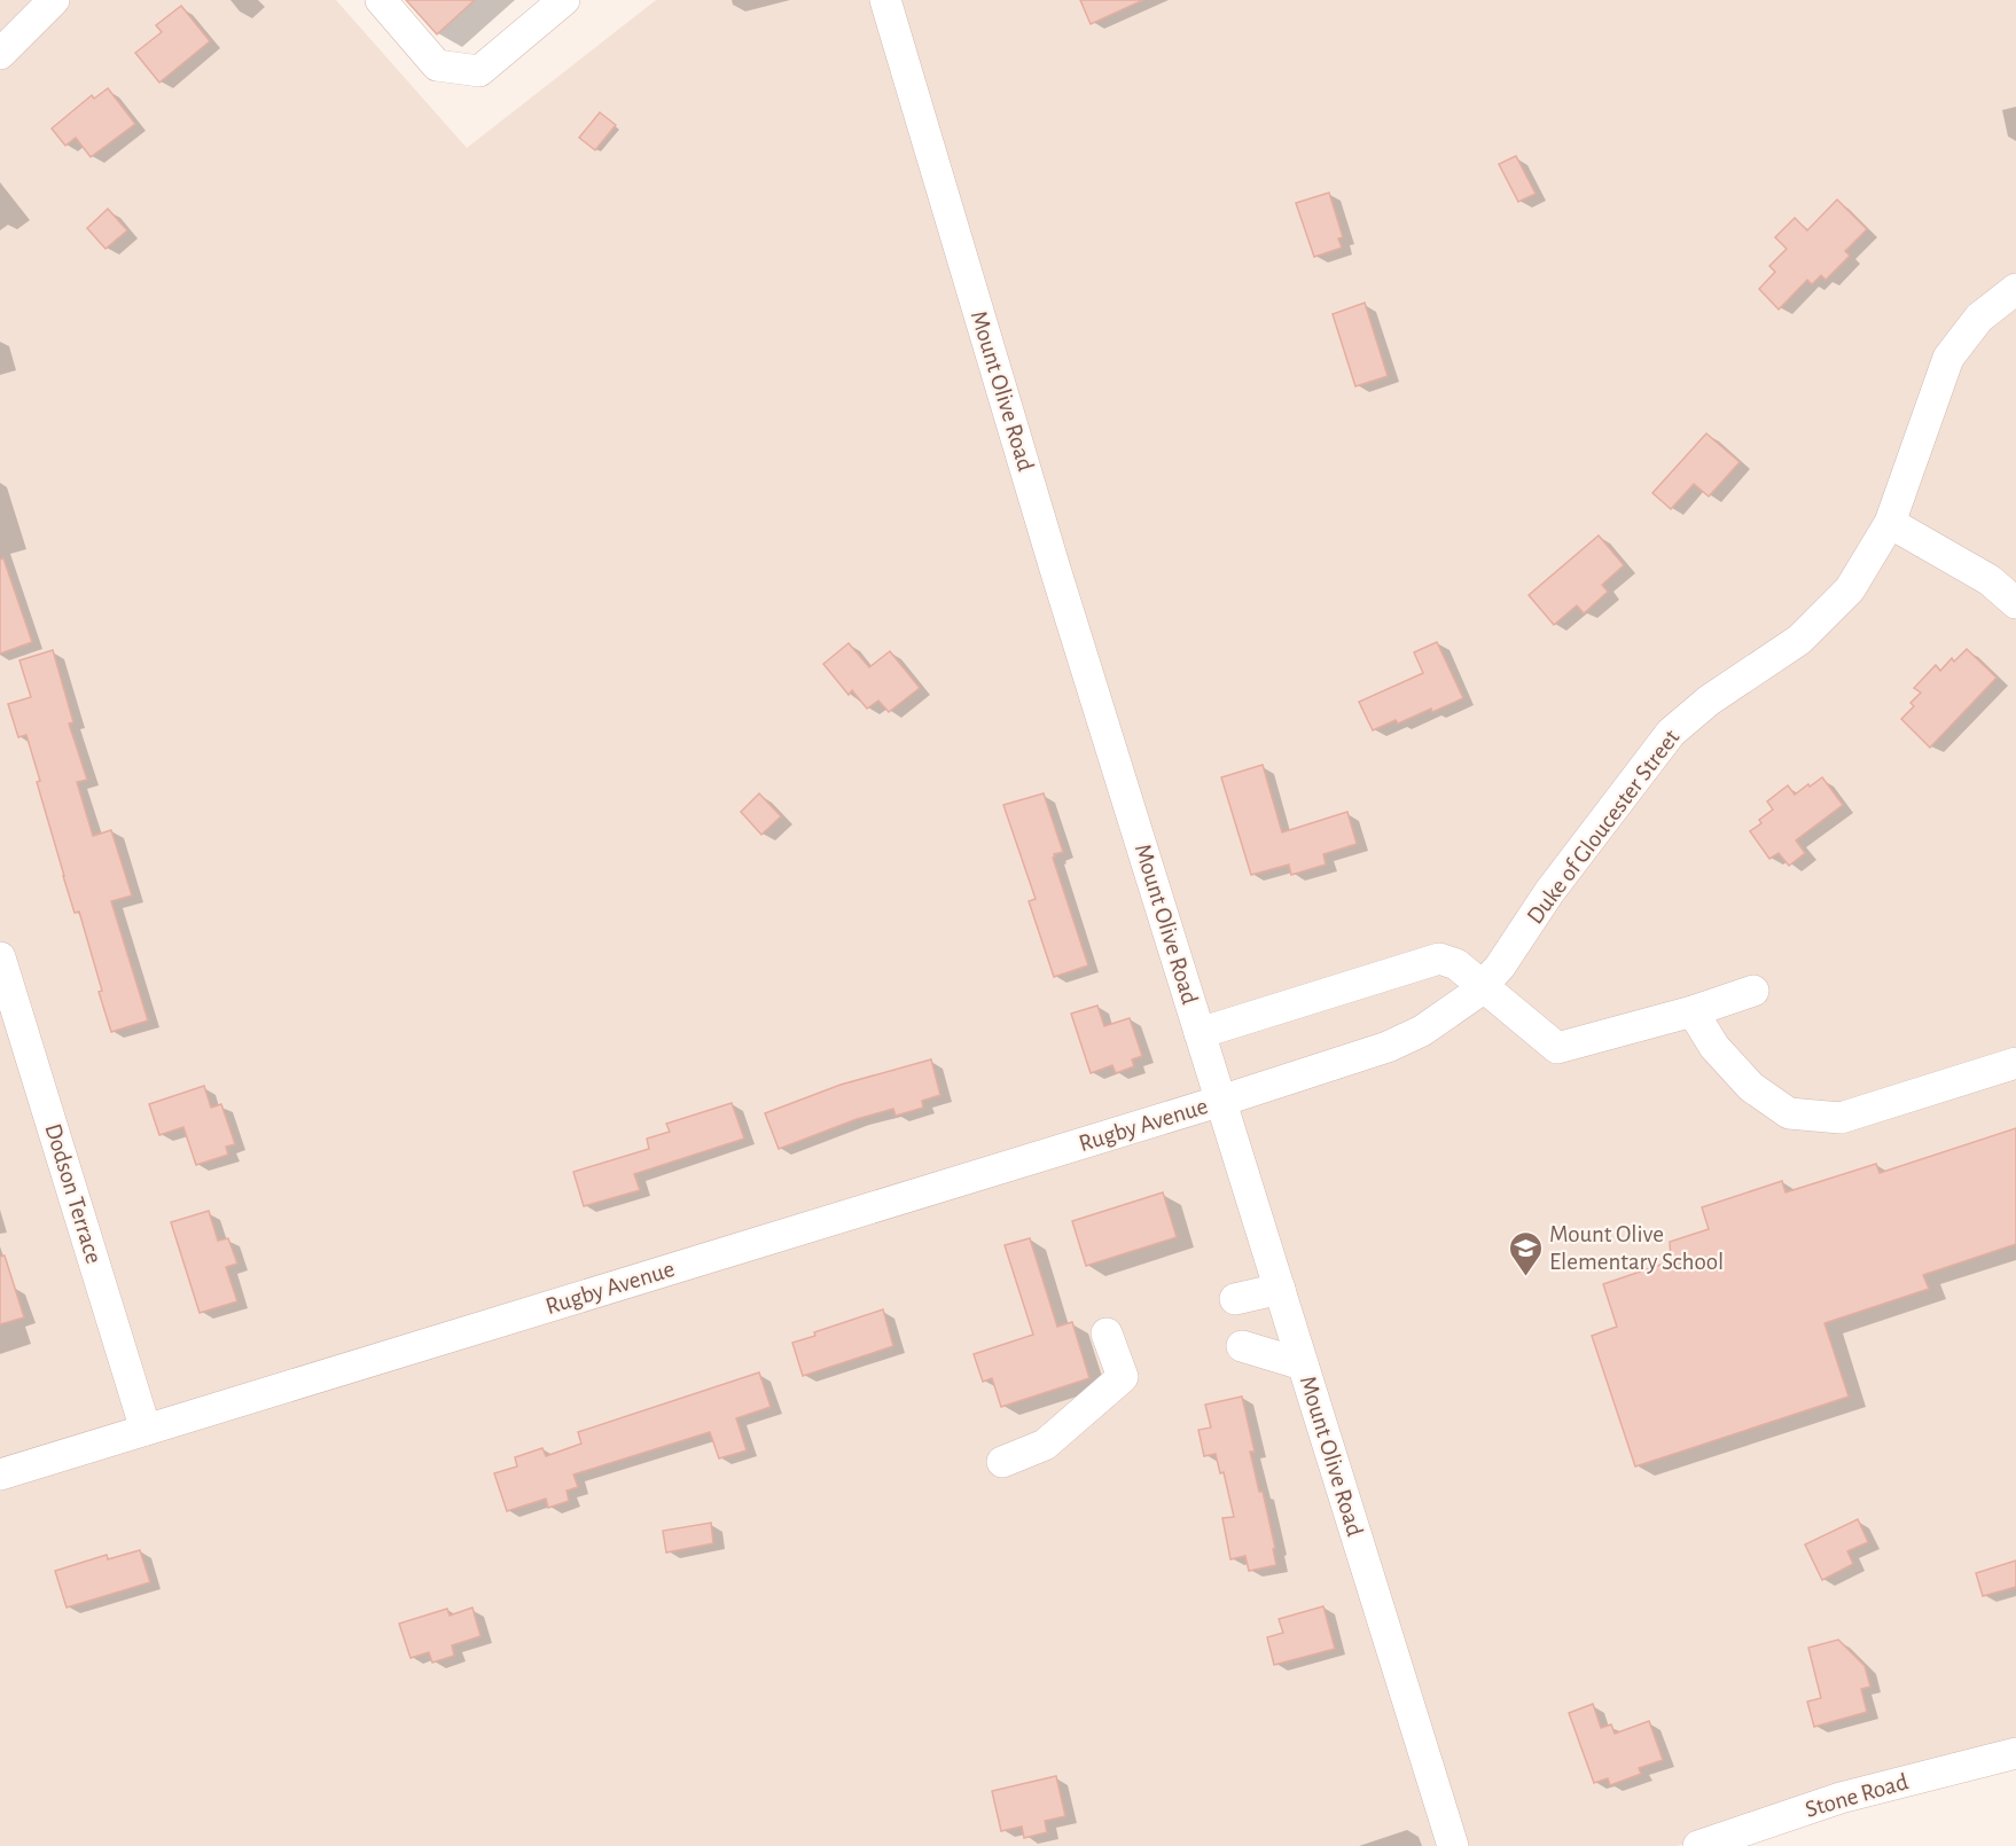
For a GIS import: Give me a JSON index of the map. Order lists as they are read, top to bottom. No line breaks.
{"streets":{"street":["Mount Olive Road","Duke of Gloucester Street","Rugby Avenue","Dodson Terrace","Stone Road"]},"crossings":[["Mount Olive Road","Duke of Gloucester Street"],["Mount Olive Road","Rugby Avenue"],["Duke of Gloucester Street","Rugby Avenue"],["Rugby Avenue","Dodson Terrace"]],"places":{"school or university":["Mount Olive Elementary School"]}}
